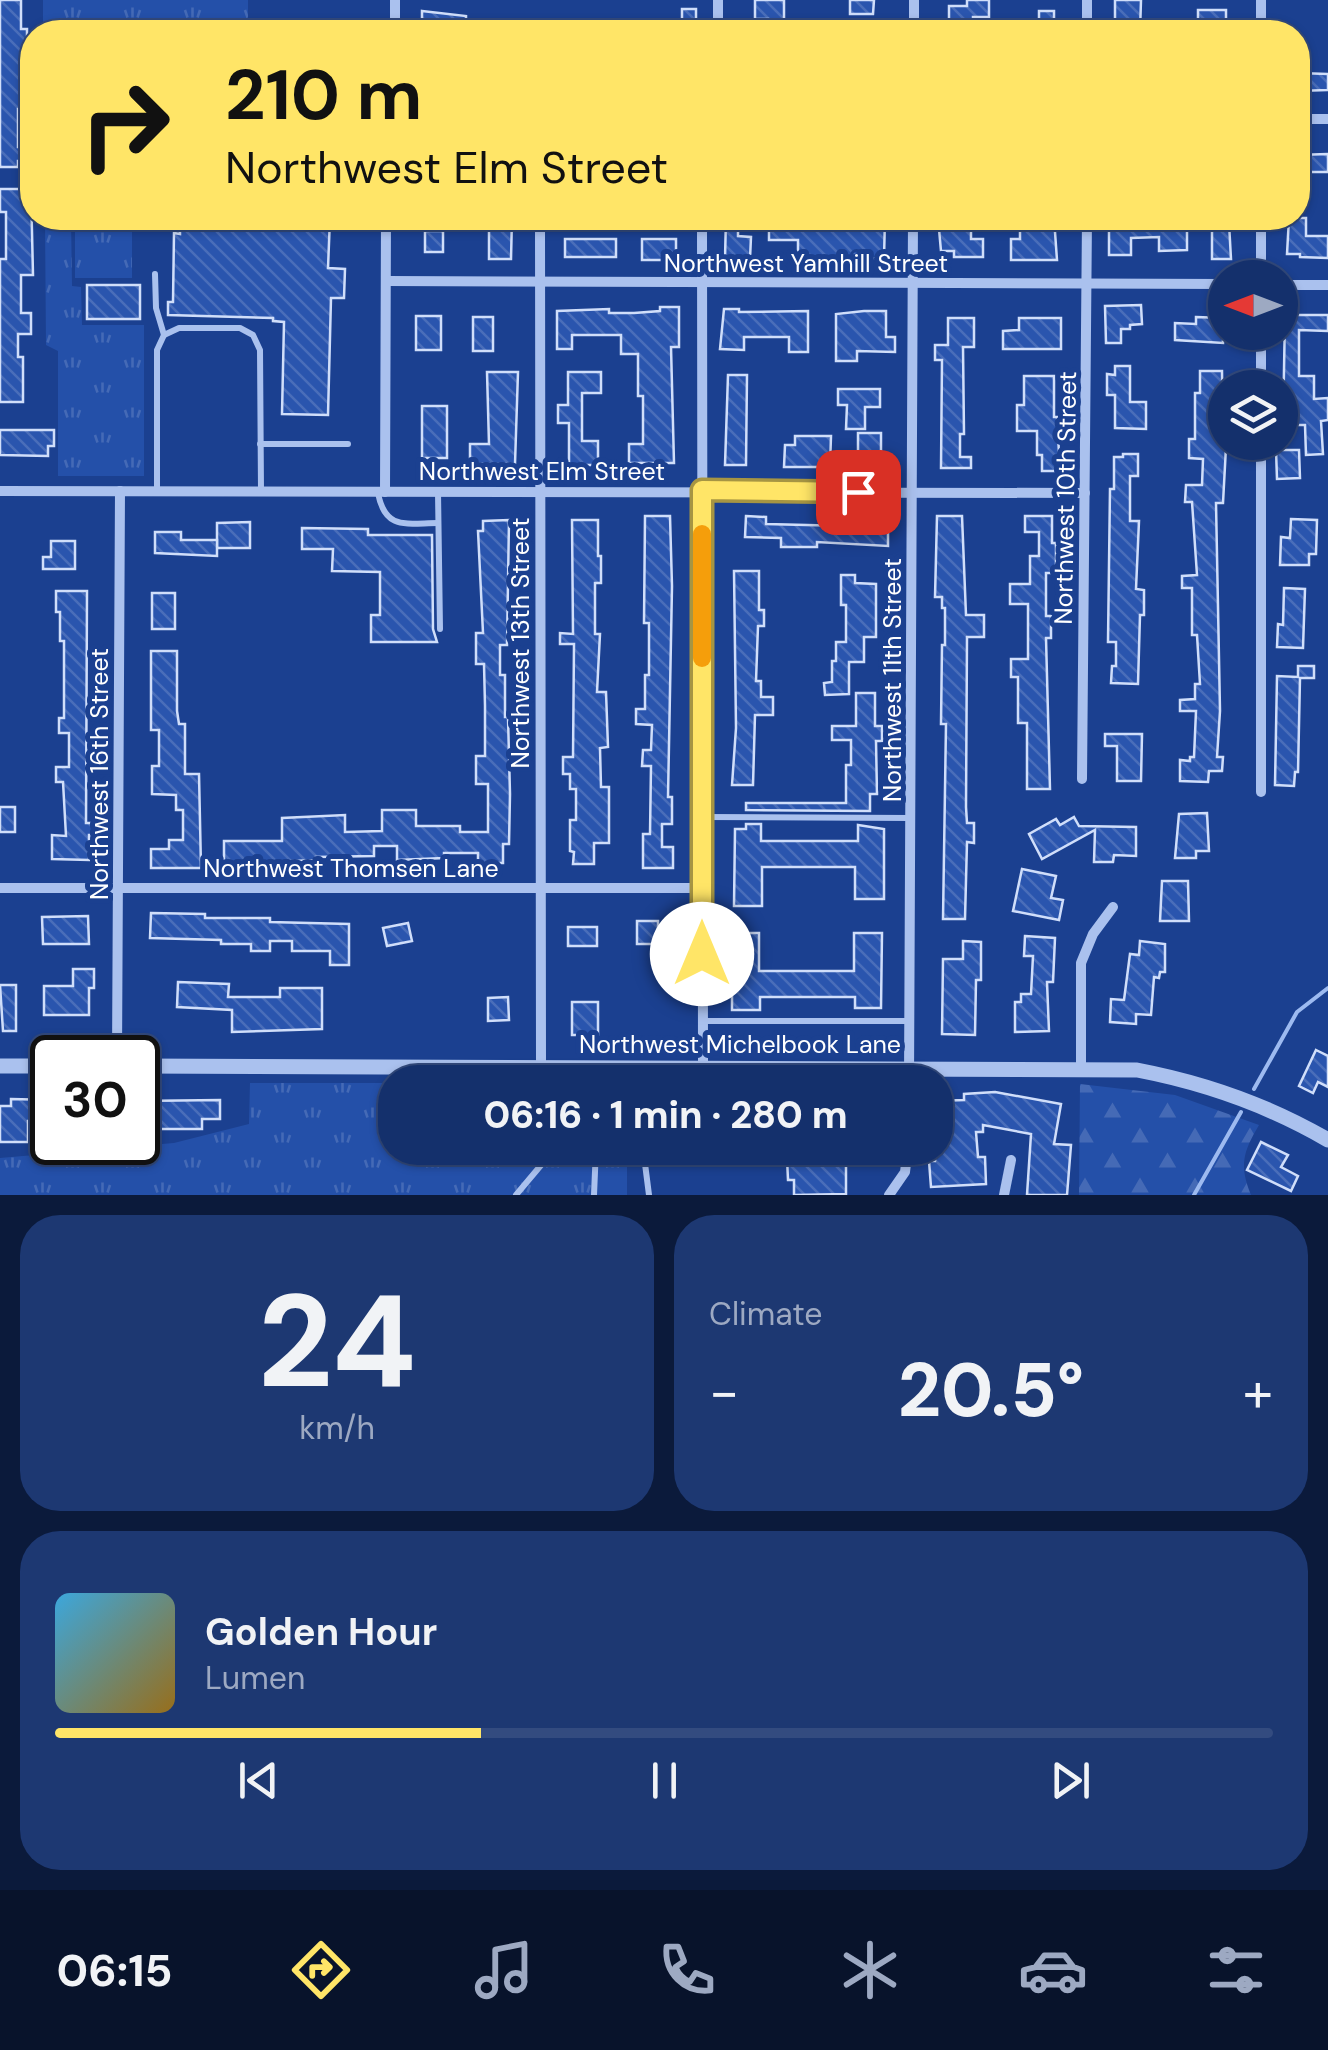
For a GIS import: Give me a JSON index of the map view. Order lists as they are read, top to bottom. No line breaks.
{"streets":{"street":["Northwest Yamhill Street","Northwest Elm Street","Northwest 10th Street","Northwest 13th Street","Northwest 11th Street","Northwest 16th Street","Northwest Thomsen Lane","Northwest Michelbook Lane"]},"crossings":[["Northwest Yamhill Street","Northwest 10th Street"],["Northwest Yamhill Street","Northwest 13th Street"],["Northwest Yamhill Street","Northwest 11th Street"],["Northwest Elm Street","Northwest 10th Street"],["Northwest Elm Street","Northwest 13th Street"],["Northwest Elm Street","Northwest 11th Street"],["Northwest Elm Street","Northwest 16th Street"],["Northwest 13th Street","Northwest Thomsen Lane"],["Northwest 16th Street","Northwest Thomsen Lane"]],"north":"left","page":{"turn":["210 m","Northwest Elm Street"],"limit":"30","trip":"06:16 · 1 min · 280 m","tile":[["24","km/h"],"Climate"],"heat":["−","20.5°","+"],"song":["Golden Hour","Lumen"],"tabs":"06:15"}}
